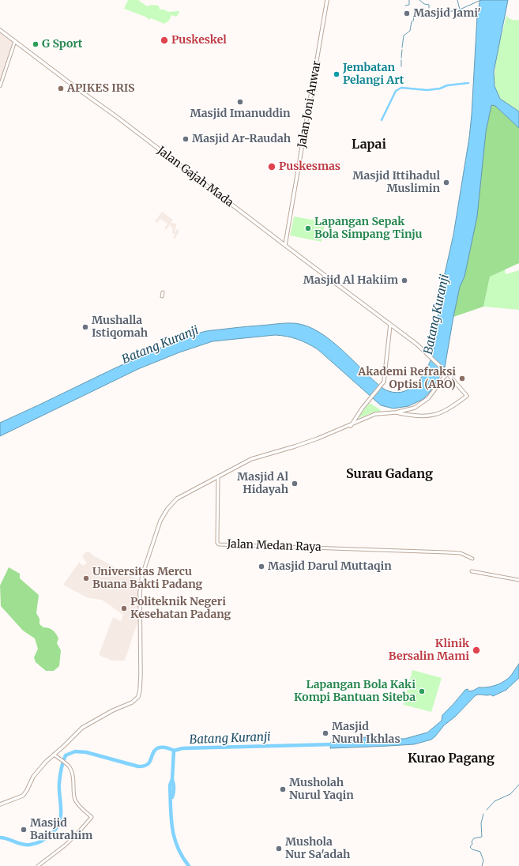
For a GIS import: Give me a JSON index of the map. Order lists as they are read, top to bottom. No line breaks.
{"streets":{"main road":["Jalan Joni Anwar","Jalan Gajah Mada"],"street":["Jalan Medan Raya"]},"crossings":[["Jalan Joni Anwar","Jalan Gajah Mada"]],"districts":["Lapai","Surau Gadang","Kurao Pagang"],"water":["Batang Kuranji"],"places":["Masjid Jami'","Puskeskel","G Sport","Jembatan Pelangi Art","APIKES IRIS","Masjid Imanuddin","Masjid Ar-Raudah","Puskesmas","Masjid Ittihadul Muslimin","Lapangan Sepak Bola Simpang Tinju","Masjid Al Hakiim","Mushalla Istiqomah","Akademi Refraksi Optisi (ARO)","Masjid Al Hidayah","Masjid Darul Muttaqin","Universitas Mercu Buana Bakti Padang","Politeknik Negeri Kesehatan Padang","Klinik Bersalin Mami","Lapangan Bola Kaki Kompi Bantuan Siteba","Masjid Nurul Ikhlas","Musholah Nurul Yaqin","Masjid Baiturahim","Mushola Nur Sa'adah"]}
